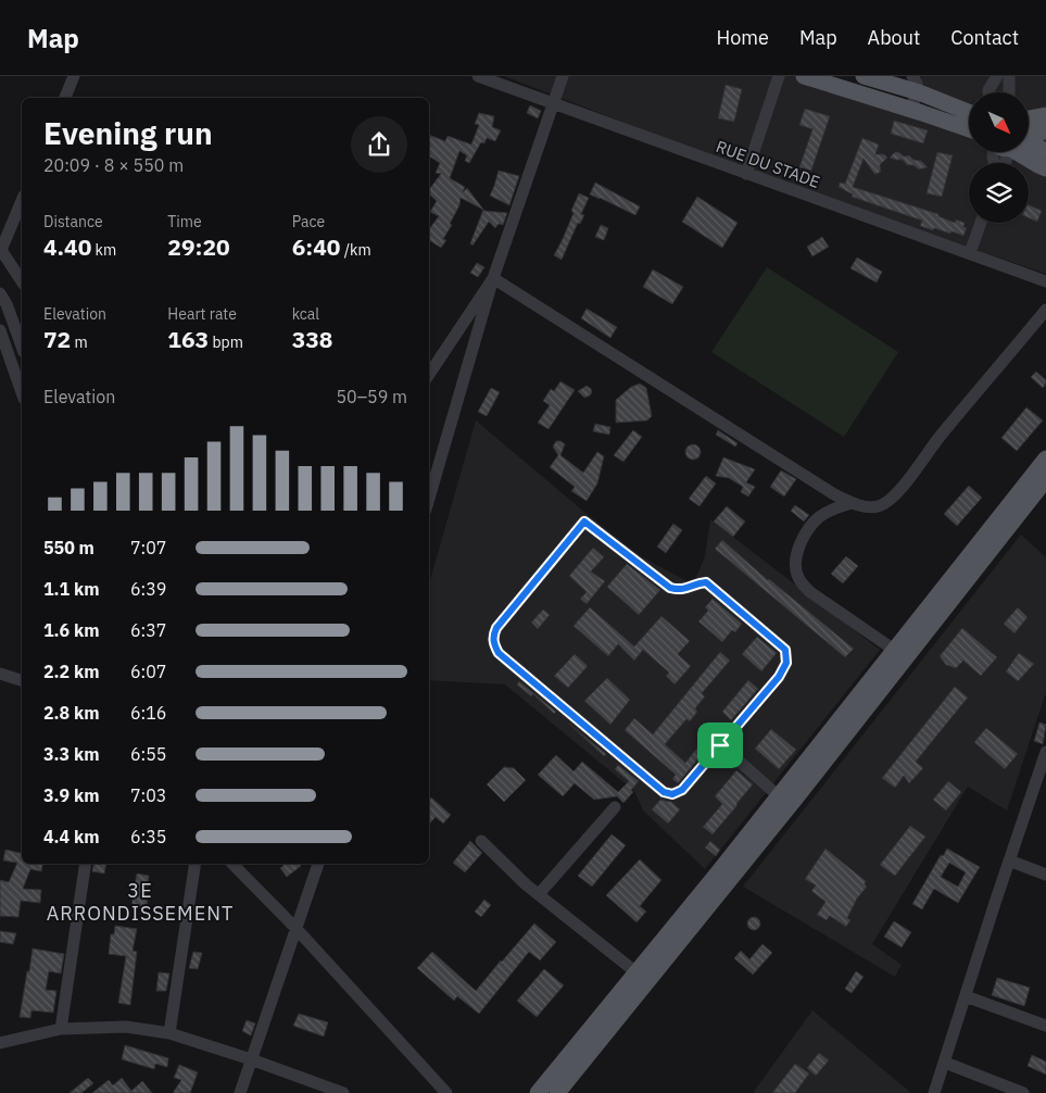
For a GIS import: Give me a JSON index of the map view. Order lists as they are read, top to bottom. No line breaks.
{"streets":{"street":["RUE DU STADE"]},"districts":["3E ARRONDISSEMENT"],"north":"bottom right","page":{"header":"Map","nav":["Home","Map","About","Contact"],"heading":["Evening run","20:09 · 8 × 550 m"],"stats":[["Distance","4.40 km"],["Time","29:20"],["Pace","6:40 /km"],["Elevation","72 m"],["Heart rate","163 bpm"],["kcal","338"]],"chart":["Elevation","50–59 m"],"list":[{"name":"550 m","note":"7:07"},{"name":"1.1 km","note":"6:39"},{"name":"1.6 km","note":"6:37"},{"name":"2.2 km","note":"6:07"},{"name":"2.8 km","note":"6:16"},{"name":"3.3 km","note":"6:55"},{"name":"3.9 km","note":"7:03"},{"name":"4.4 km","note":"6:35"}]}}
